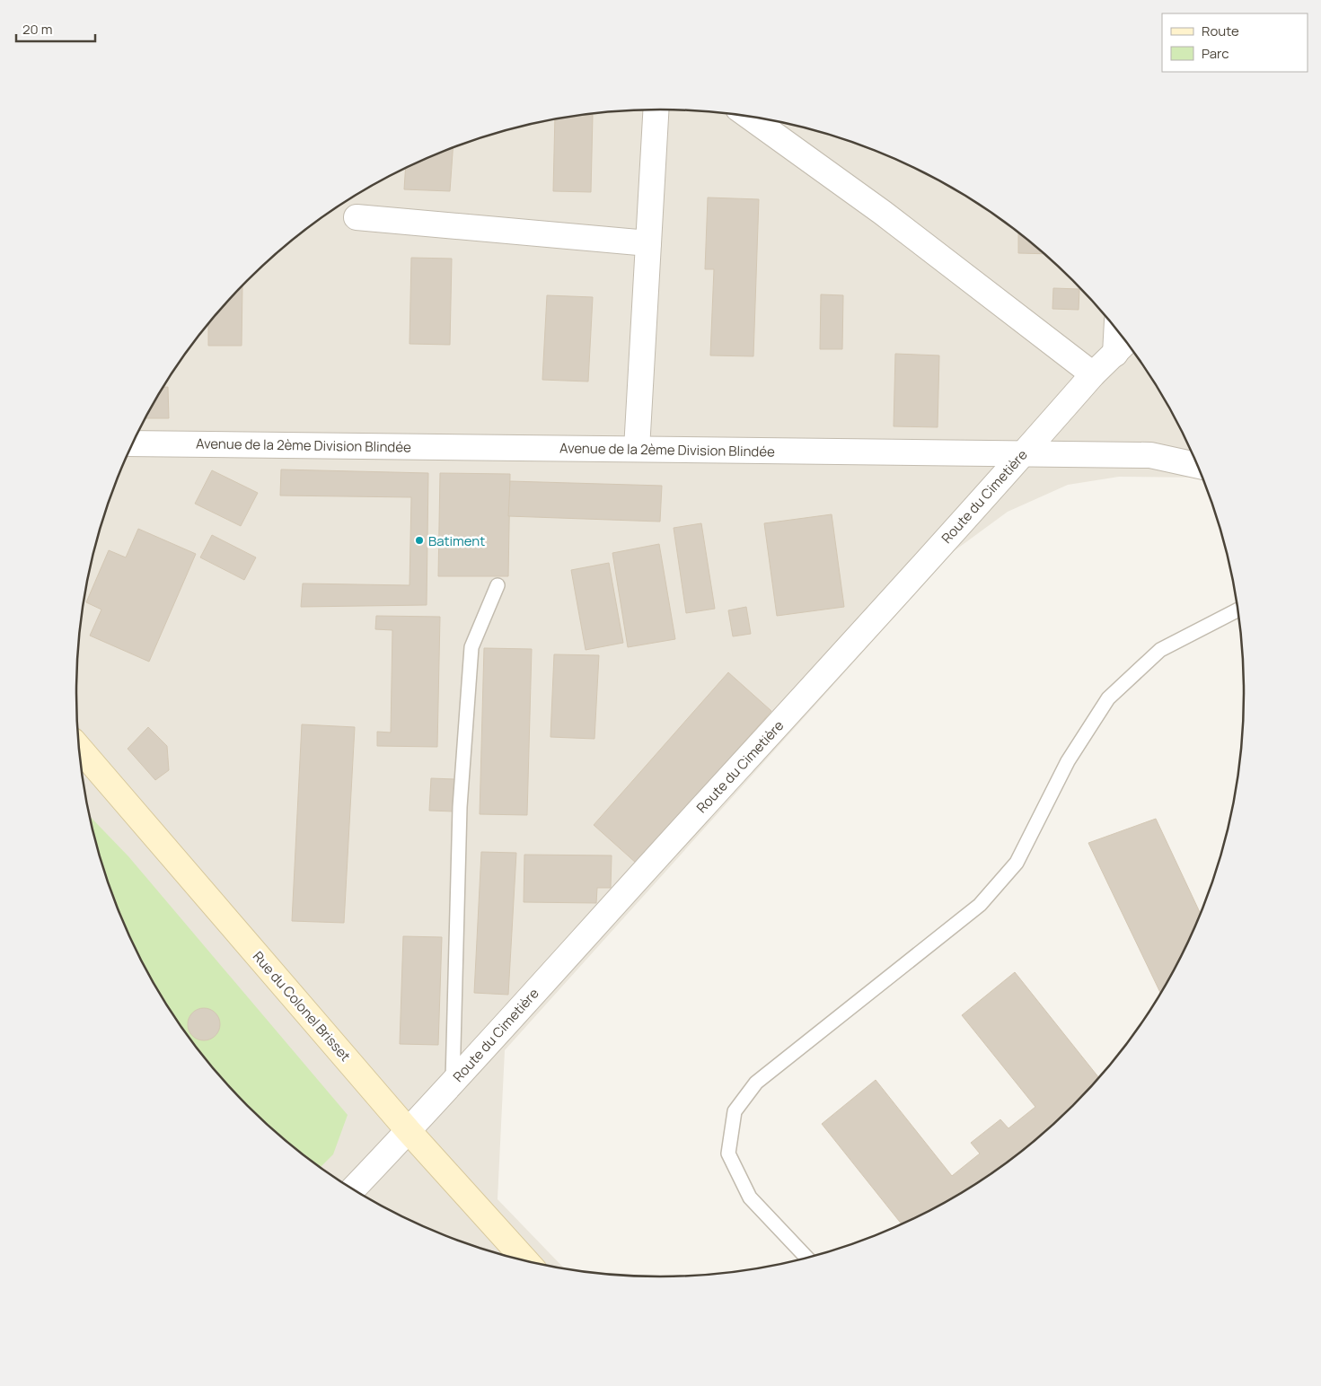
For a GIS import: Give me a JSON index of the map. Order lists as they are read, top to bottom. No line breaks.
{"streets":{"street":["Avenue de la 2ème Division Blindée","Route du Cimetière","Rue du Colonel Brisset"]},"crossings":[["Avenue de la 2ème Division Blindée","Route du Cimetière"],["Route du Cimetière","Rue du Colonel Brisset"]],"places":["Batiment"],"legend":["Route","Parc"],"scale_bar":"20 m"}
